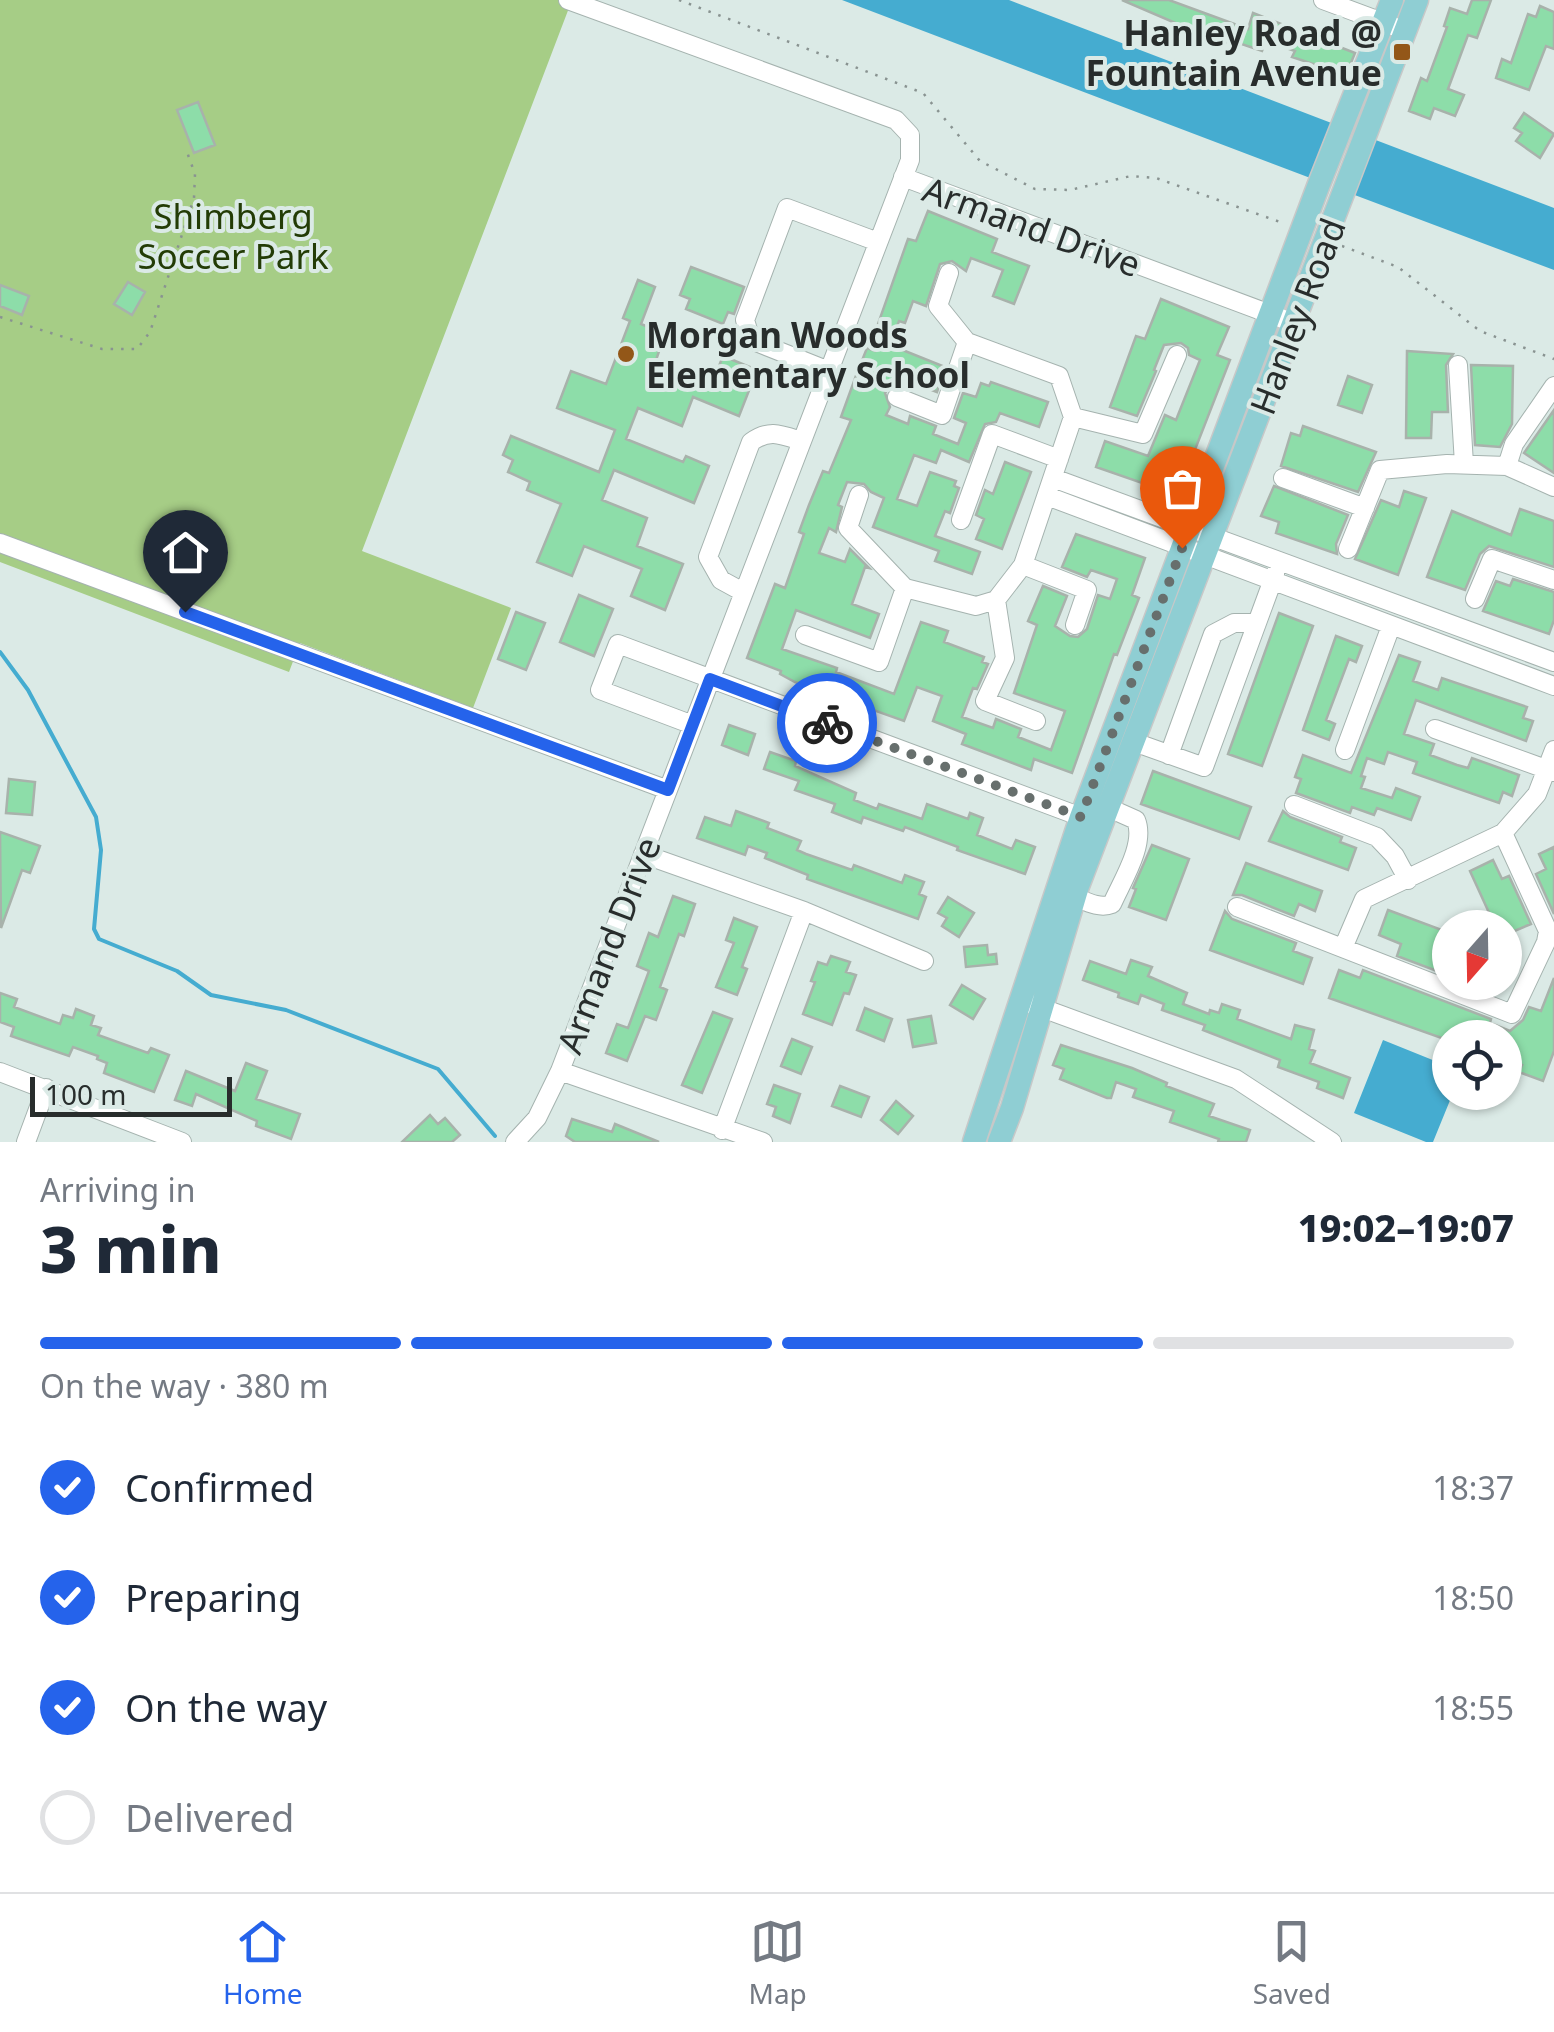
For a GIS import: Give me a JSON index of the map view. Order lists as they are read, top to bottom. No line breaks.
{"streets":{"main road":["Hanley Road"],"street":["Armand Drive"]},"crossings":[["Armand Drive","Hanley Road"]],"parks":["Shimberg Soccer Park"],"places":{"transit":["Hanley Road @ Fountain Avenue"],"other":["Morgan Woods Elementary School"]},"scale_bar":"100 m","north":"bottom","page":{"scale":"100 m","heading":["3 min","Arriving in","19:02–19:07"],"bar":"On the way · 380 m","list":[["Confirmed","18:37"],["Preparing","18:50"],["On the way","18:55"],"Delivered"],"tabs":["Home","Map","Saved"]}}
